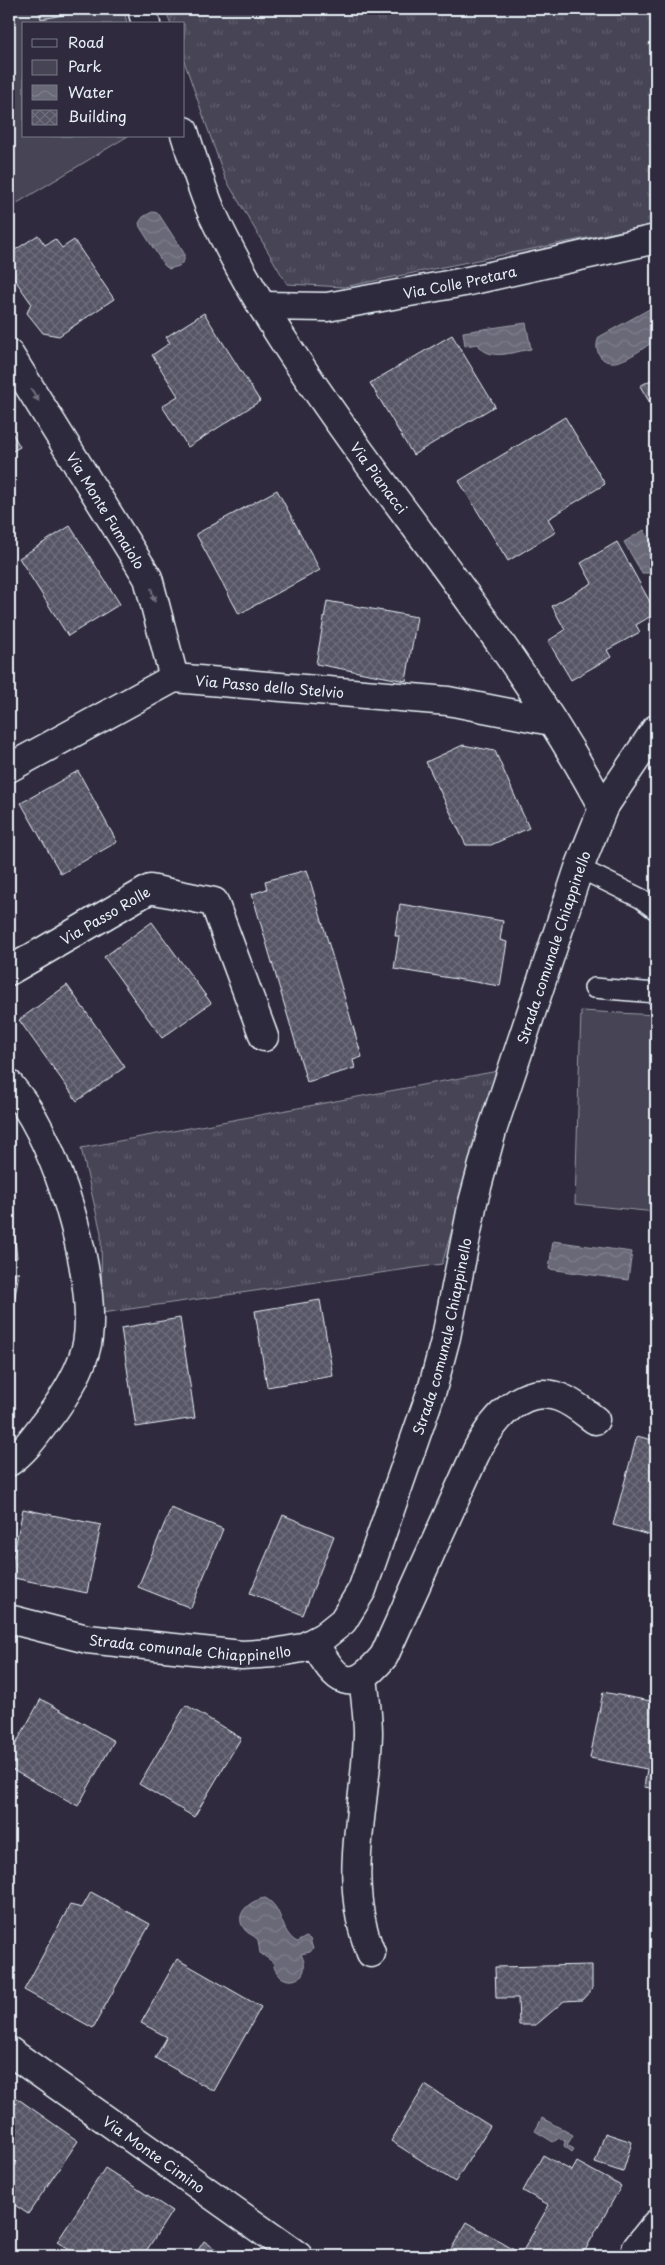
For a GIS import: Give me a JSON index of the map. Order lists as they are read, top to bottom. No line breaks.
{"streets":{"street":["Via Colle Pretara","Via Pianacci","Via Monte Fumaiolo","Via Passo dello Stelvio","Via Passo Rolle","Strada comunale Chiappinello","Via Monte Cimino"]},"crossings":[["Via Colle Pretara","Via Pianacci"],["Via Pianacci","Via Passo dello Stelvio"],["Via Pianacci","Strada comunale Chiappinello"],["Via Monte Fumaiolo","Via Passo dello Stelvio"]],"one_way":["Via Monte Fumaiolo"],"legend":["Road","Park","Water","Building"]}
